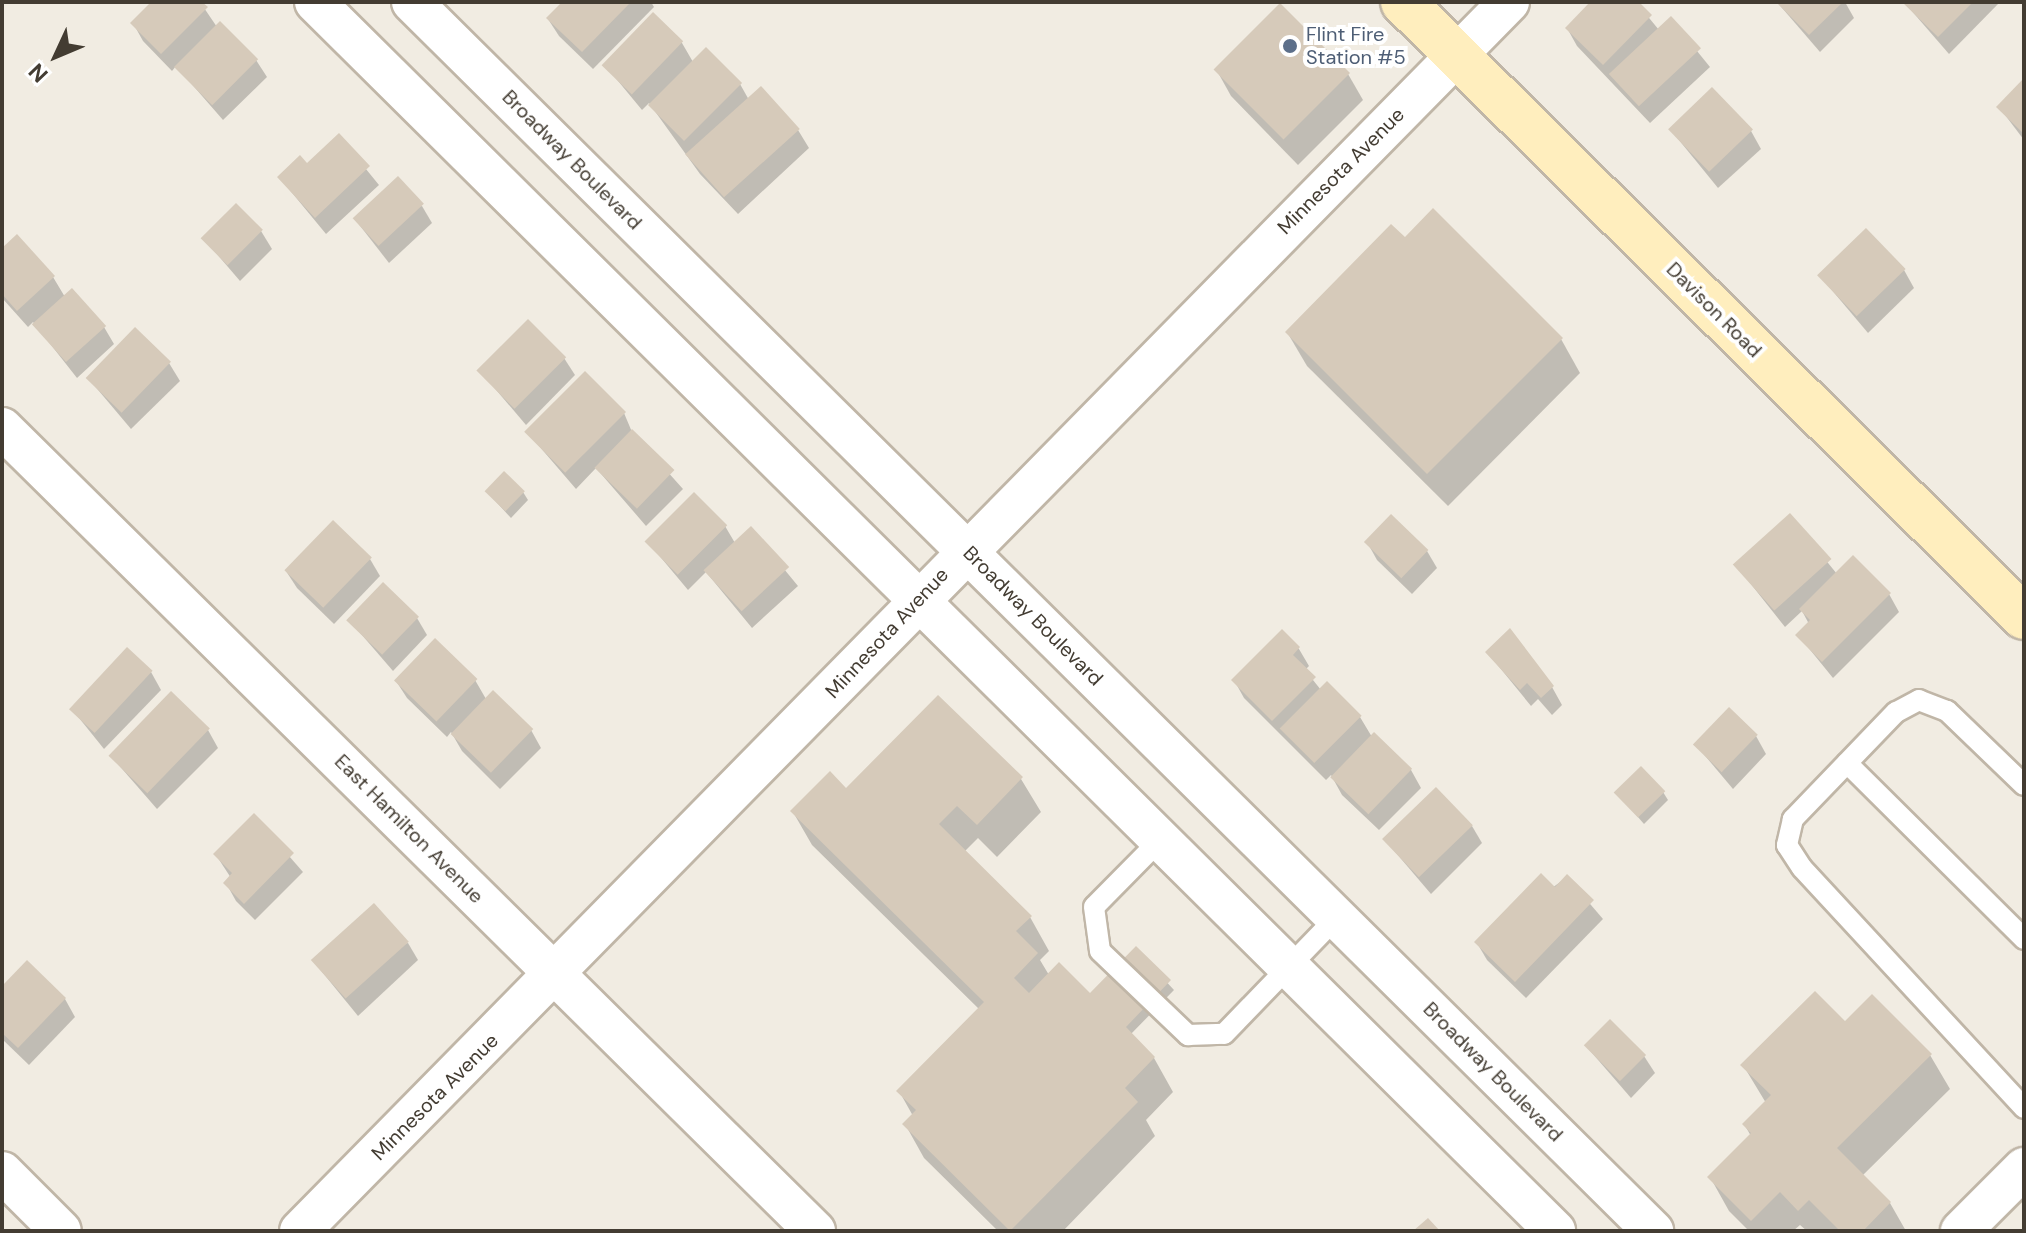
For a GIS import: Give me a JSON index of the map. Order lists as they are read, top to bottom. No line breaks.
{"streets":{"main road":["Davison Road"],"street":["Broadway Boulevard","Minnesota Avenue","East Hamilton Avenue"]},"crossings":[["Broadway Boulevard","Minnesota Avenue"],["Minnesota Avenue","Davison Road"],["Minnesota Avenue","East Hamilton Avenue"]],"places":["Flint Fire Station #5"],"north":"bottom left"}
